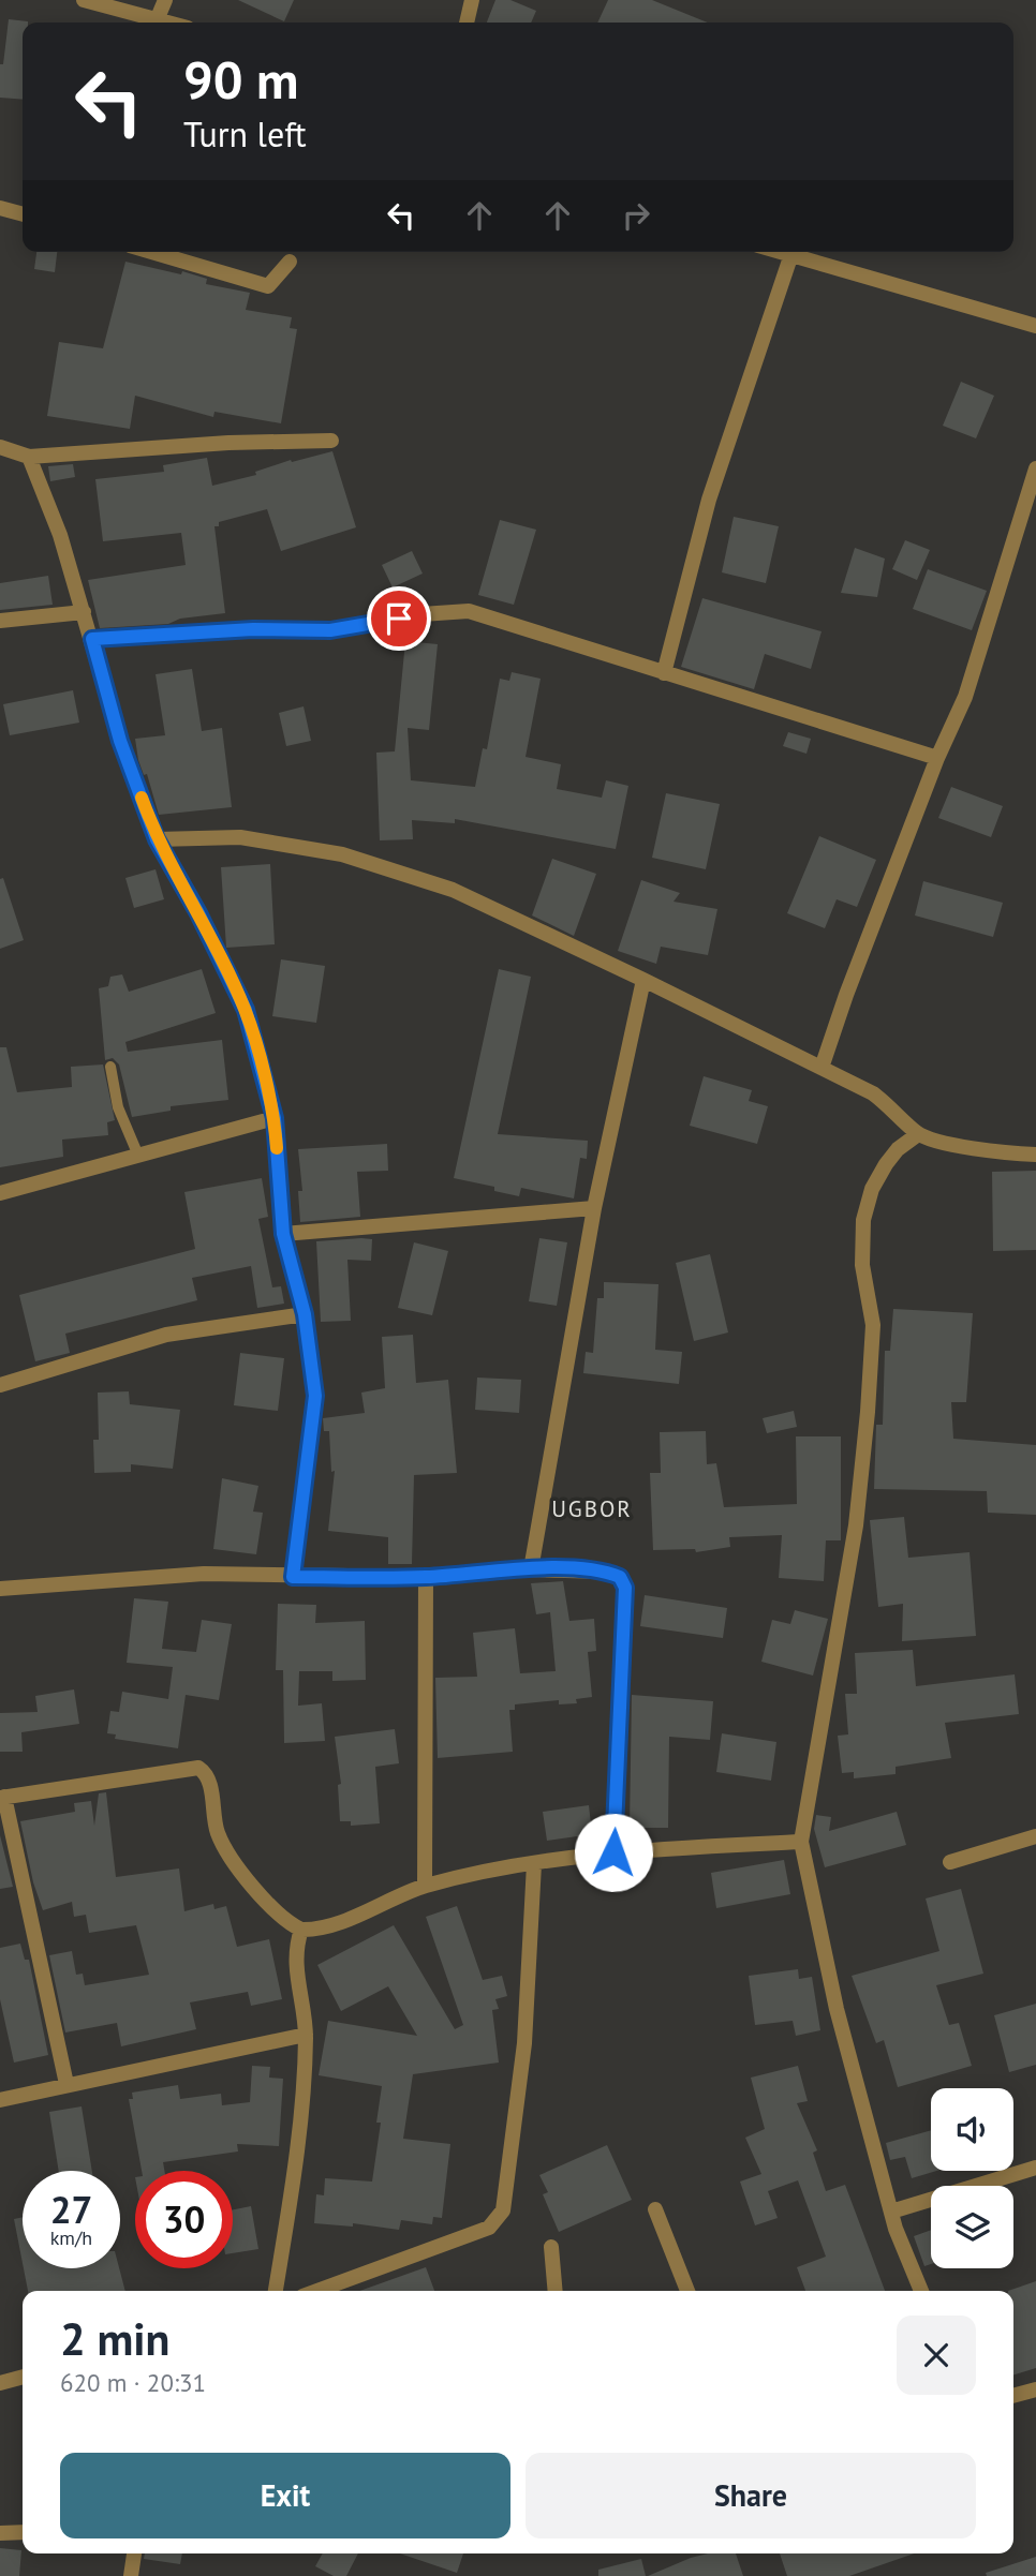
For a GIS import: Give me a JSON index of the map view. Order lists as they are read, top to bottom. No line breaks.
{"districts":["UGBOR"],"page":{"turn":["90 m","Turn left"],"speed":"27 km/h","limit":"30","heading":["2 min","620 m · 20:31"],"buttons":["Exit","Share"]}}
